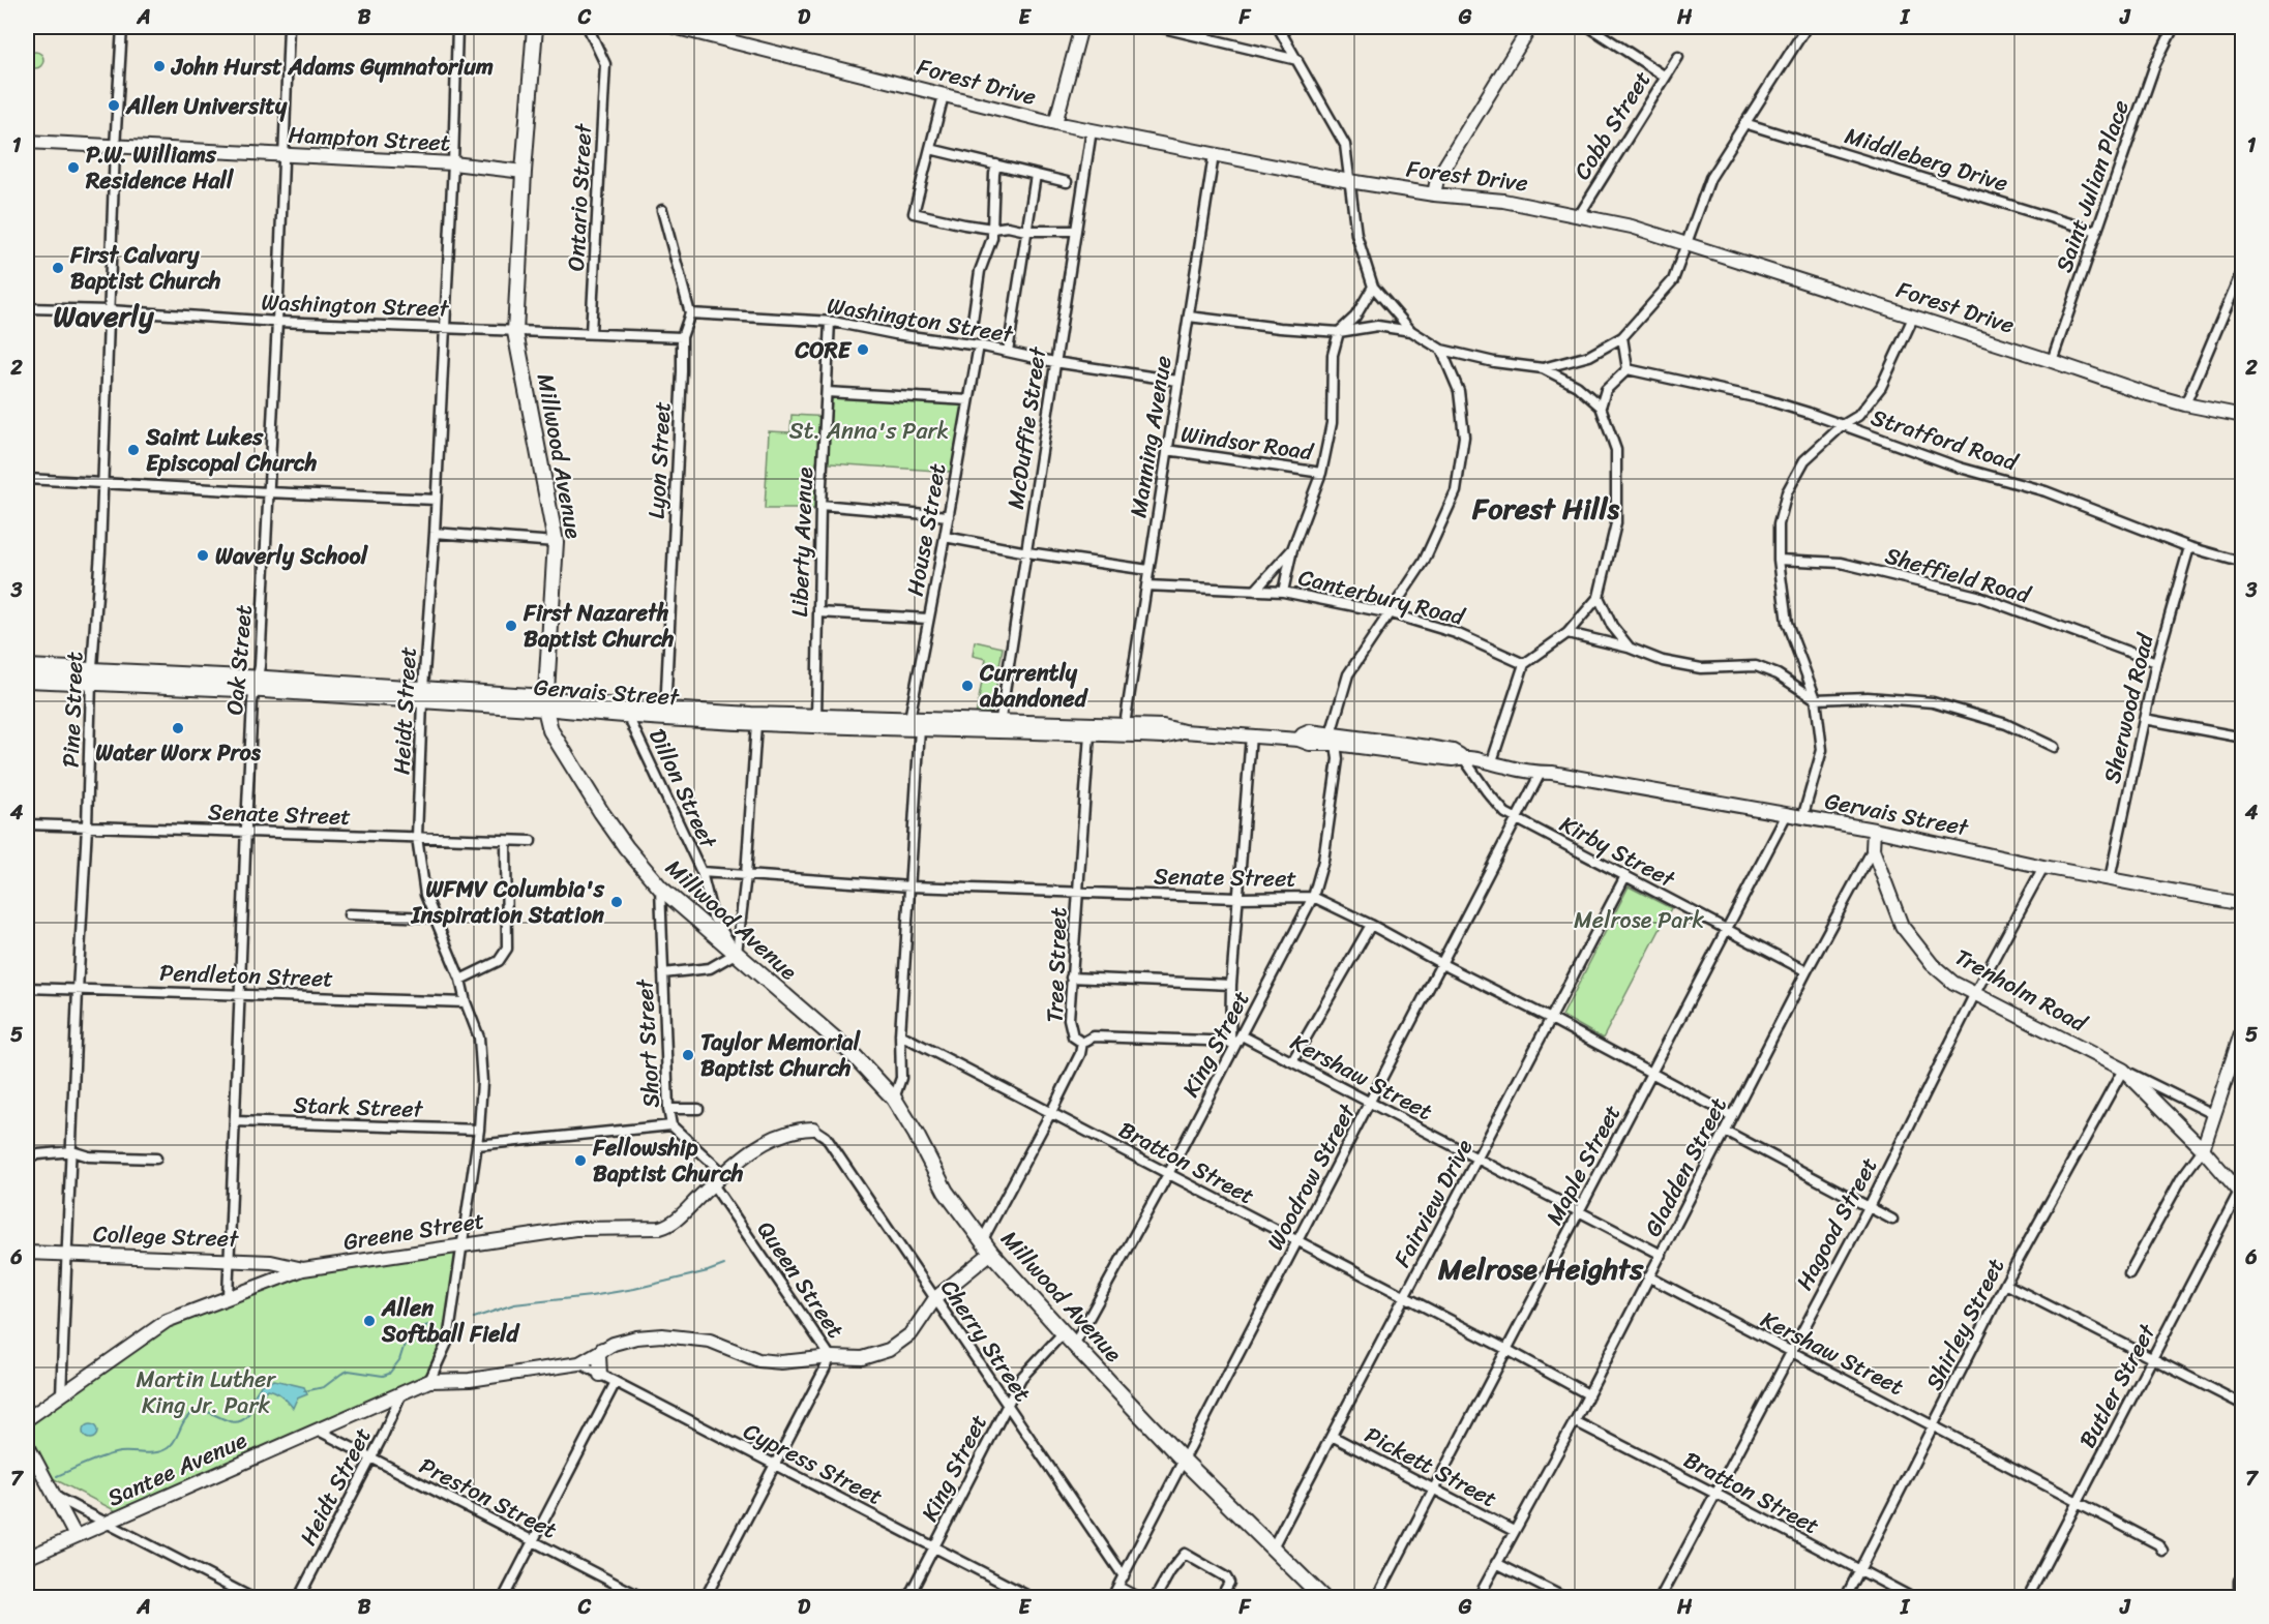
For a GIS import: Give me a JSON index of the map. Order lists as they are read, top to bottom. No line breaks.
{"streets":{"main road":["Forest Drive","Hampton Street","Millwood Avenue","Gervais Street","Trenholm Road","Greene Street","College Street","Santee Avenue"],"street":["Cobb Street","Middleberg Drive","Saint Julian Place","Ontario Street","Washington Street","McDuffie Street","Manning Avenue","Stratford Road","Windsor Road","Lyon Street","House Street","Liberty Avenue","Sheffield Road","Canterbury Road","Oak Street","Sherwood Road","Pine Street","Heidt Street","Dillon Street","Senate Street","Kirby Street","Tree Street","Pendleton Street","Short Street","King Street","Kershaw Street","Stark Street","Bratton Street","Maple Street","Gladden Street","Woodrow Street","Fairview Drive","Hagood Street","Queen Street","Shirley Street","Cherry Street","Butler Street","Cypress Street","Pickett Street","Preston Street"]},"crossings":[["Forest Drive","Cobb Street"],["Forest Drive","Saint Julian Place"],["Forest Drive","McDuffie Street"],["Forest Drive","Manning Avenue"],["Hampton Street","Millwood Avenue"],["Hampton Street","Oak Street"],["Hampton Street","Pine Street"],["Hampton Street","Heidt Street"],["Middleberg Drive","Saint Julian Place"],["Ontario Street","Washington Street"],["Washington Street","McDuffie Street"],["Washington Street","Manning Avenue"],["Washington Street","Millwood Avenue"],["Washington Street","Lyon Street"],["Washington Street","House Street"],["Washington Street","Liberty Avenue"],["Washington Street","Oak Street"],["Washington Street","Pine Street"],["Washington Street","Heidt Street"],["McDuffie Street","Gervais Street"],["Manning Avenue","Windsor Road"],["Manning Avenue","Canterbury Road"],["Manning Avenue","Gervais Street"],["Stratford Road","Sherwood Road"],["Millwood Avenue","Gervais Street"],["Millwood Avenue","Dillon Street"],["Millwood Avenue","Tree Street"],["Millwood Avenue","Short Street"],["Millwood Avenue","King Street"],["Millwood Avenue","Woodrow Street"],["Millwood Avenue","Fairview Drive"],["Millwood Avenue","Santee Avenue"],["Lyon Street","Gervais Street"],["House Street","Gervais Street"],["Liberty Avenue","Gervais Street"],["Sheffield Road","Sherwood Road"],["Canterbury Road","King Street"],["Oak Street","Gervais Street"],["Oak Street","Senate Street"],["Oak Street","Pendleton Street"],["Oak Street","Stark Street"],["Oak Street","Greene Street"],["Oak Street","College Street"],["Gervais Street","Sherwood Road"],["Gervais Street","Pine Street"],["Gervais Street","Heidt Street"],["Gervais Street","Dillon Street"],["Gervais Street","Kirby Street"],["Gervais Street","Tree Street"],["Gervais Street","Trenholm Road"],["Gervais Street","King Street"],["Gervais Street","Maple Street"],["Gervais Street","Woodrow Street"],["Gervais Street","Hagood Street"],["Pine Street","Senate Street"],["Pine Street","Pendleton Street"],["Pine Street","Greene Street"],["Pine Street","College Street"],["Heidt Street","Senate Street"],["Heidt Street","Pendleton Street"],["Heidt Street","Stark Street"],["Heidt Street","Greene Street"],["Heidt Street","Santee Avenue"],["Heidt Street","Preston Street"],["Dillon Street","Senate Street"],["Senate Street","Tree Street"],["Senate Street","King Street"],["Senate Street","Maple Street"],["Senate Street","Gladden Street"],["Senate Street","Woodrow Street"],["Senate Street","Fairview Drive"],["Kirby Street","Maple Street"],["Kirby Street","Gladden Street"],["Kirby Street","Woodrow Street"],["Kirby Street","Fairview Drive"],["Tree Street","Bratton Street"],["Tree Street","Santee Avenue"],["Trenholm Road","Gladden Street"],["Trenholm Road","Hagood Street"],["Trenholm Road","Shirley Street"],["Trenholm Road","Butler Street"],["Short Street","Greene Street"],["King Street","Kershaw Street"],["King Street","Bratton Street"],["King Street","Cherry Street"],["King Street","Cypress Street"],["Kershaw Street","Maple Street"],["Kershaw Street","Gladden Street"],["Kershaw Street","Woodrow Street"],["Kershaw Street","Fairview Drive"],["Kershaw Street","Hagood Street"],["Kershaw Street","Shirley Street"],["Kershaw Street","Butler Street"],["Bratton Street","Maple Street"],["Bratton Street","Gladden Street"],["Bratton Street","Woodrow Street"],["Bratton Street","Fairview Drive"],["Bratton Street","Hagood Street"],["Bratton Street","Shirley Street"],["Maple Street","Pickett Street"],["Gladden Street","Pickett Street"],["Woodrow Street","Cherry Street"],["Fairview Drive","Pickett Street"],["Greene Street","College Street"],["Greene Street","Queen Street"],["Greene Street","Cherry Street"],["Queen Street","Cypress Street"],["Queen Street","Santee Avenue"],["Cherry Street","Santee Avenue"],["Cypress Street","Santee Avenue"],["Santee Avenue","Preston Street"]],"districts":["Waverly","Forest Hills","Melrose Heights"],"parks":["St. Anna's Park","Melrose Park","Martin Luther King Jr. Park"],"places":["John Hurst Adams Gymnatorium","Allen University","P.W. Williams Residence Hall","First Calvary Baptist Church","CORE","Saint Lukes Episcopal Church","Waverly School","First Nazareth Baptist Church","Currently abandoned","Water Worx Pros","WFMV Columbia's Inspiration Station","Taylor Memorial Baptist Church","Fellowship Baptist Church","Allen Softball Field"],"grid":{"columns":["A","B","C","D","E","F","G","H","I","J"],"rows":["1","2","3","4","5","6","7"]}}
